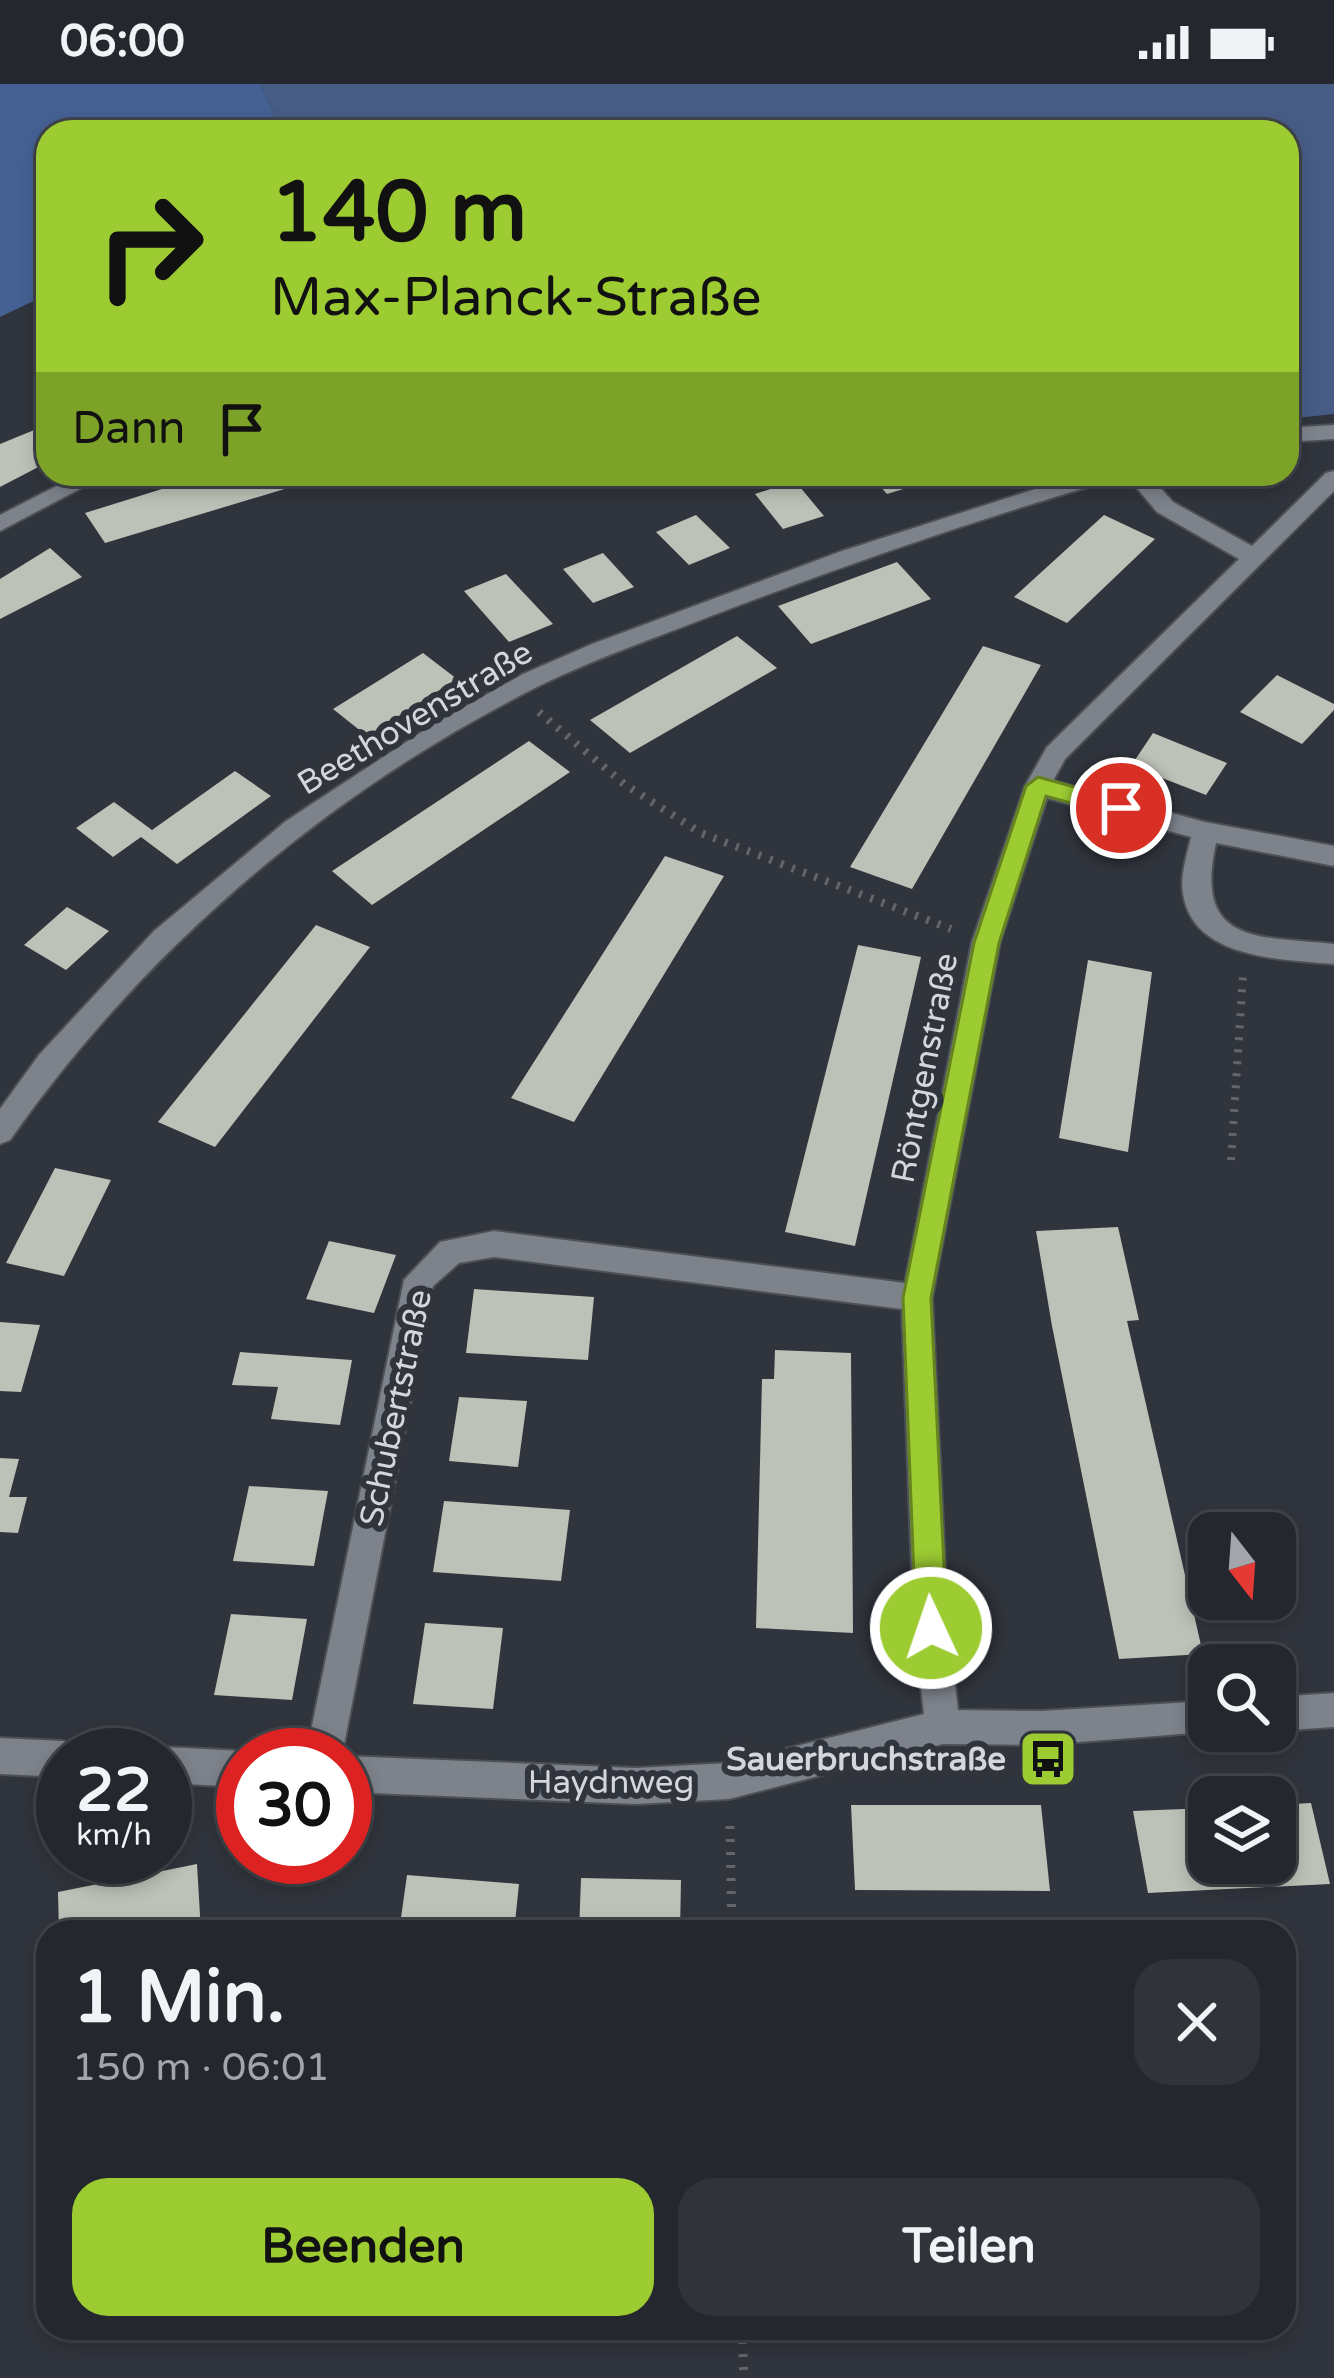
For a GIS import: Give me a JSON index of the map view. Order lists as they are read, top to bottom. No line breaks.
{"streets":{"street":["Beethovenstraße","Röntgenstraße","Schubertstraße","Haydnweg"]},"crossings":[["Röntgenstraße","Schubertstraße"],["Röntgenstraße","Haydnweg"]],"places":{"bus stop":["Sauerbruchstraße"]},"north":"bottom","page":{"status":"06:00","turn":["140 m","Max-Planck-Straße"],"then":"Dann","speed":"22 km/h","limit":"30","heading":["1 Min.","150 m · 06:01"],"buttons":["Beenden","Teilen"]}}
